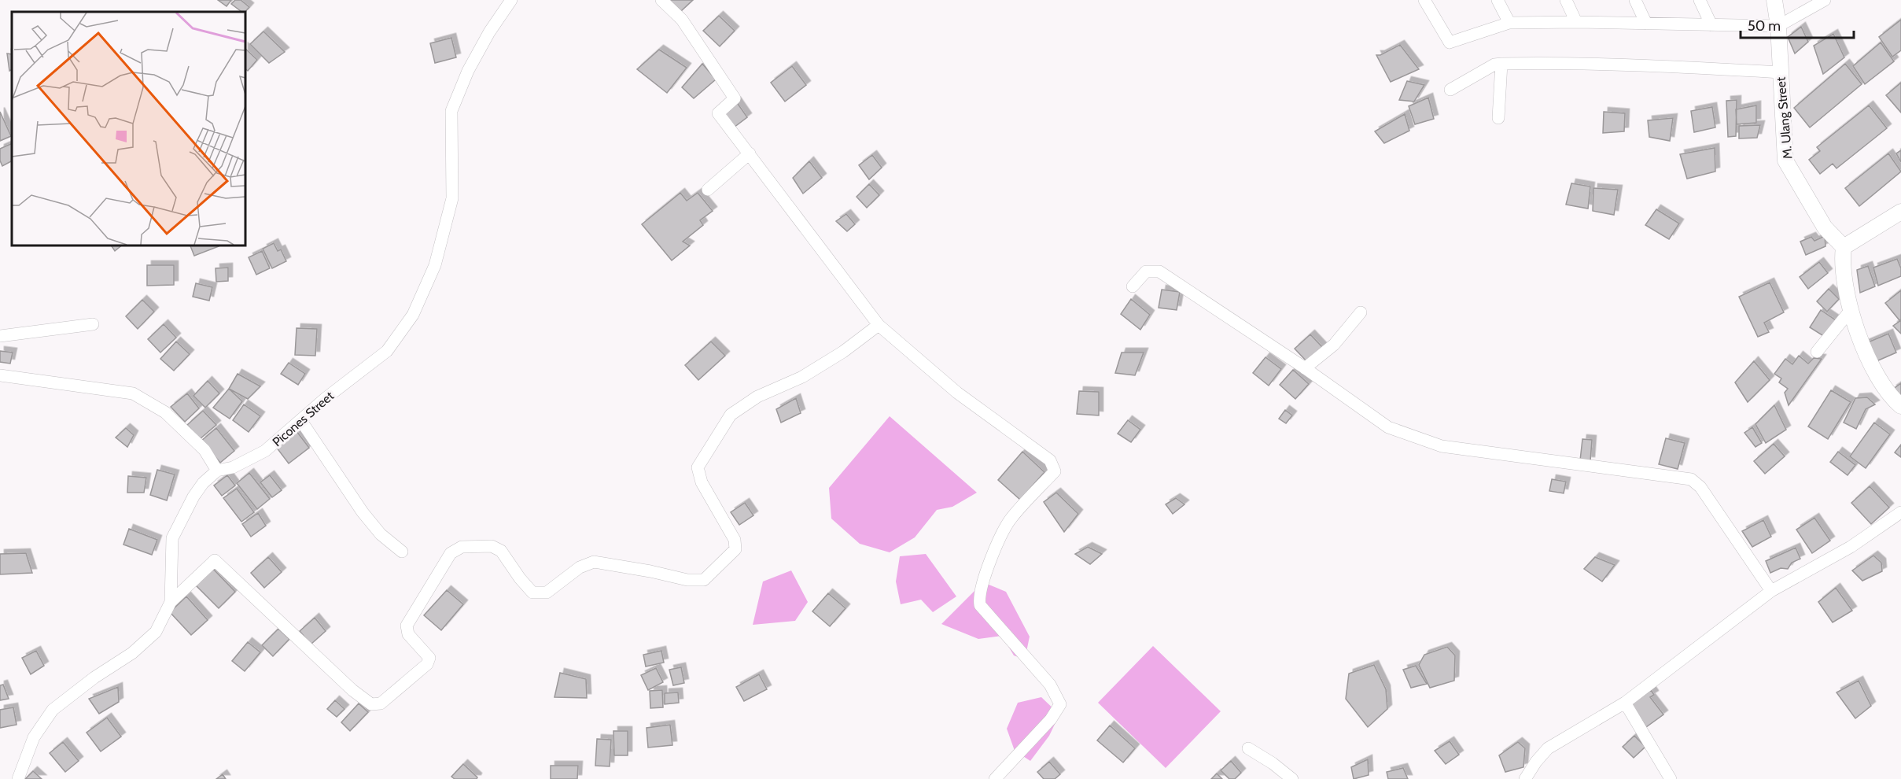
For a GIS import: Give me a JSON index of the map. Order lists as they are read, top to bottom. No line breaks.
{"streets":{"street":["M. Ulang Street","Picones Street"]},"scale_bar":"50 m"}
